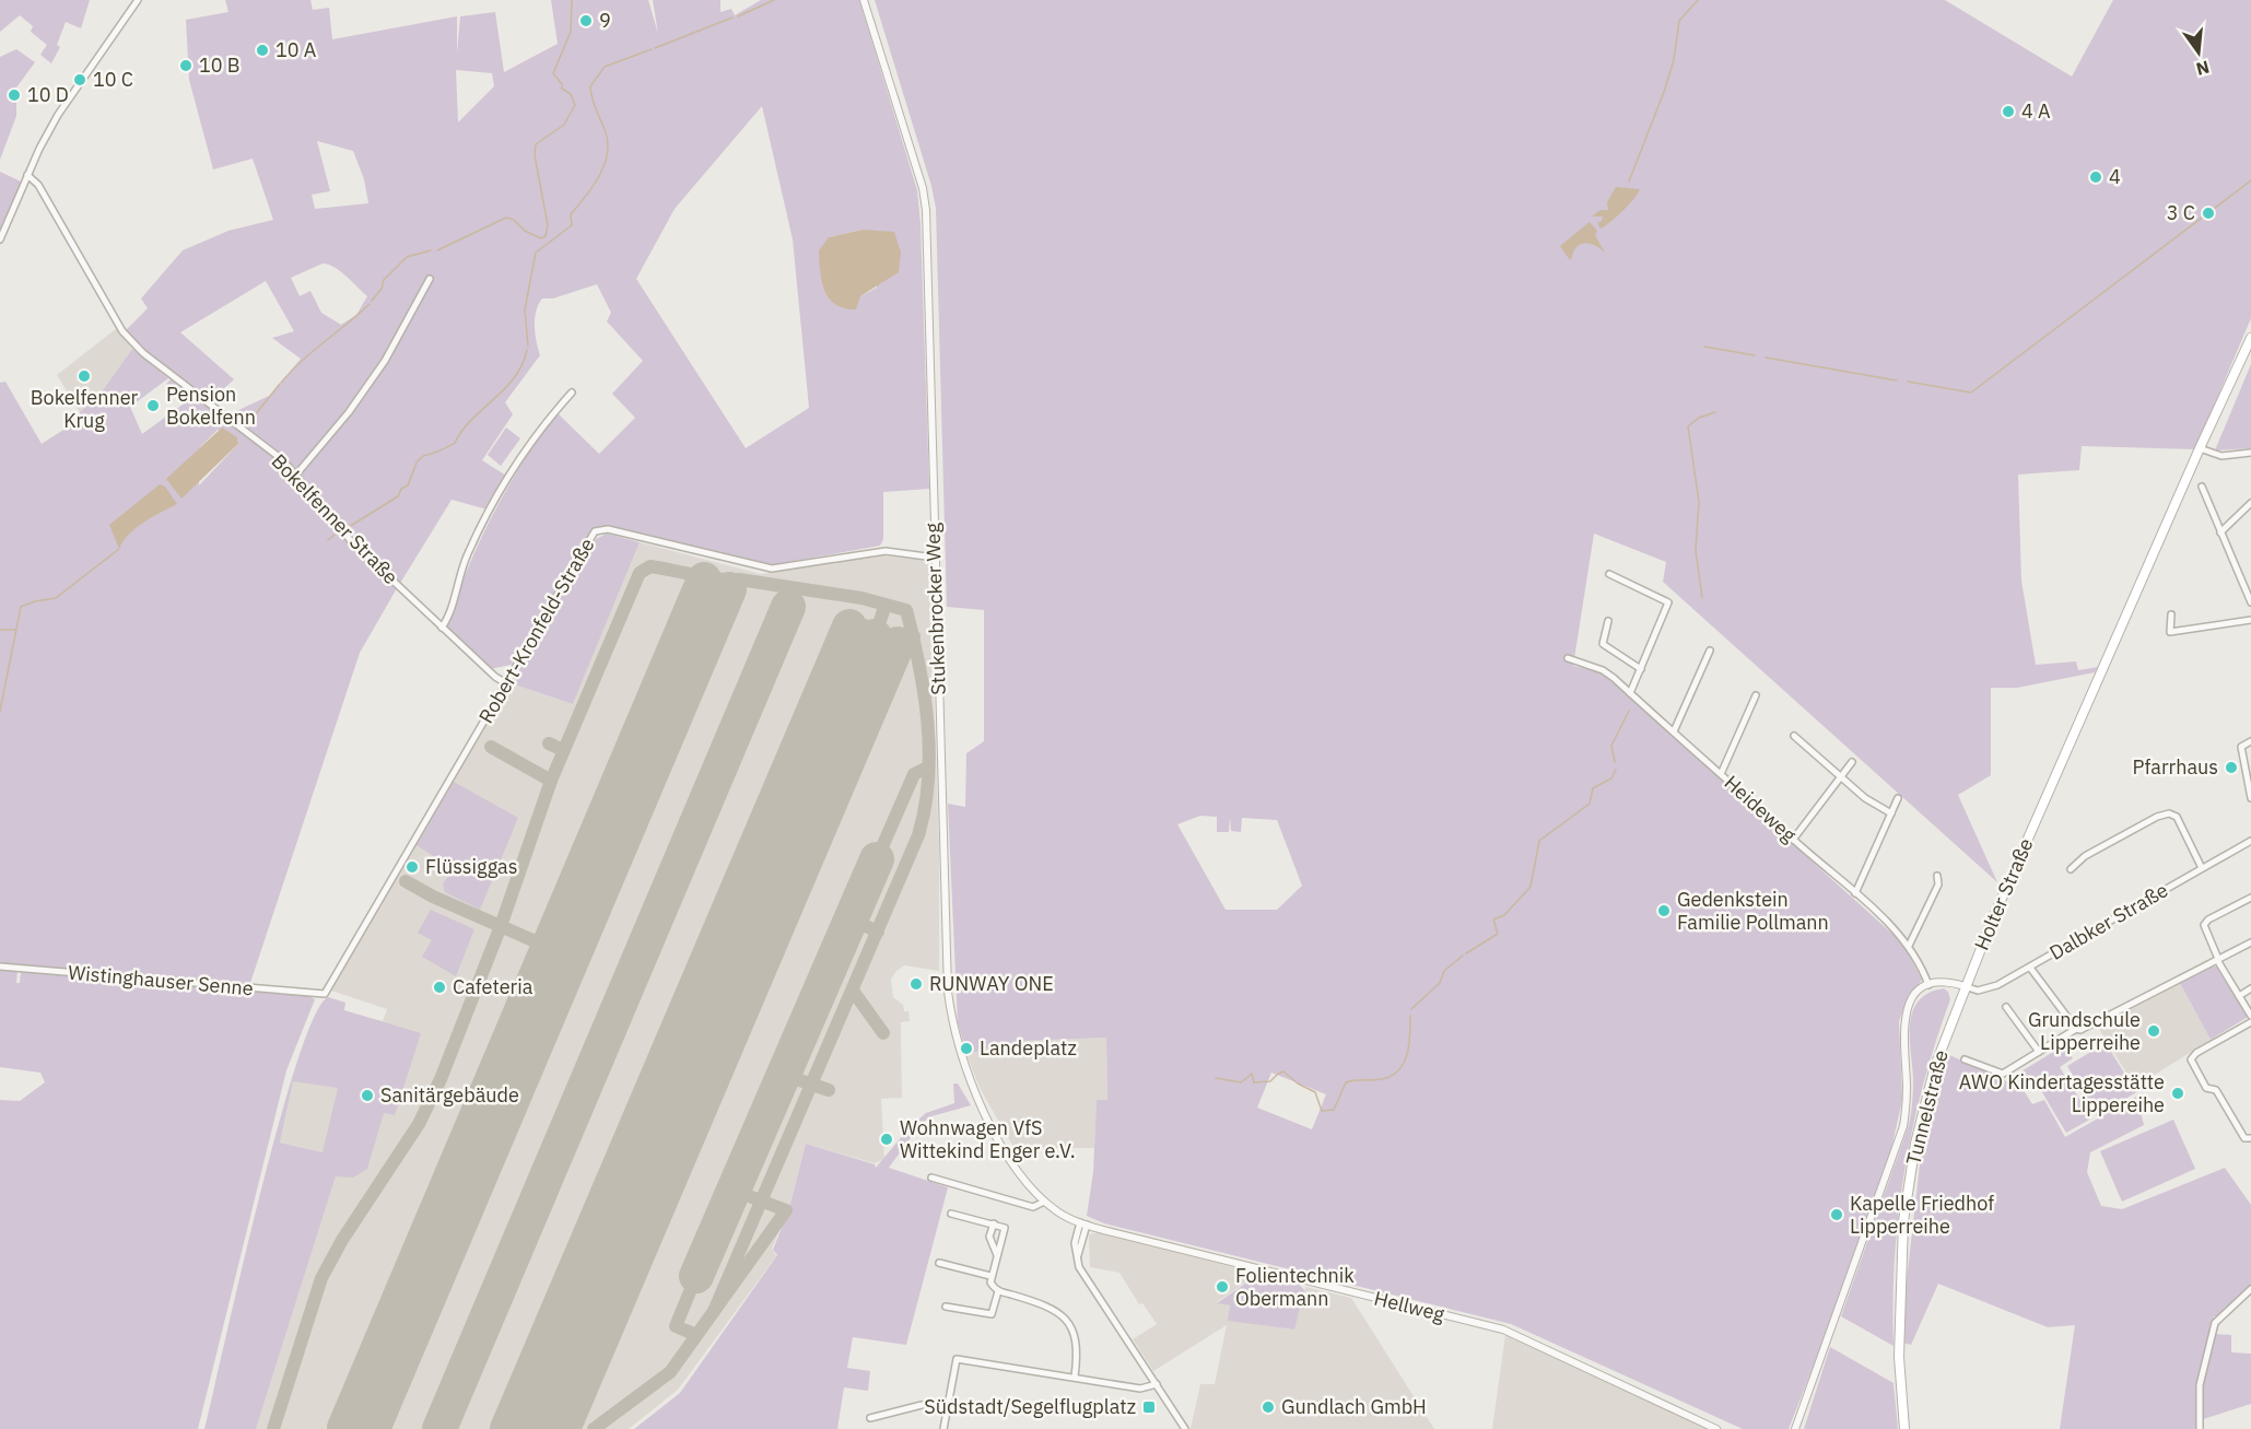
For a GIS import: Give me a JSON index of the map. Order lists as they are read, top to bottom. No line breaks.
{"streets":{"main road":["Holter Straße","Tunnelstraße"],"street":["Bokelfenner Straße","Stukenbrocker Weg","Robert-Kronfeld-Straße","Heideweg","Dalbker Straße","Wistinghauser Senne","Hellweg"]},"crossings":[["Bokelfenner Straße","Robert-Kronfeld-Straße"],["Stukenbrocker Weg","Robert-Kronfeld-Straße"],["Stukenbrocker Weg","Hellweg"],["Robert-Kronfeld-Straße","Wistinghauser Senne"],["Holter Straße","Dalbker Straße"],["Holter Straße","Tunnelstraße"],["Dalbker Straße","Tunnelstraße"]],"places":{"other":["9","10 A","10 B","10 C","10 D","4 A","4","3 C","Bokelfenner Krug","Pension Bokelfenn","Pfarrhaus","Flüssiggas","Gedenkstein Familie Pollmann","RUNWAY ONE","Cafeteria","Grundschule Lipperreihe","Landeplatz","AWO Kindertagesstätte Lippereihe","Sanitärgebäude","Wohnwagen VfS Wittekind Enger e.V.","Kapelle Friedhof Lipperreihe","Folientechnik Obermann","Gundlach GmbH"],"transit":["Südstadt/Segelflugplatz"]},"north":"bottom"}
